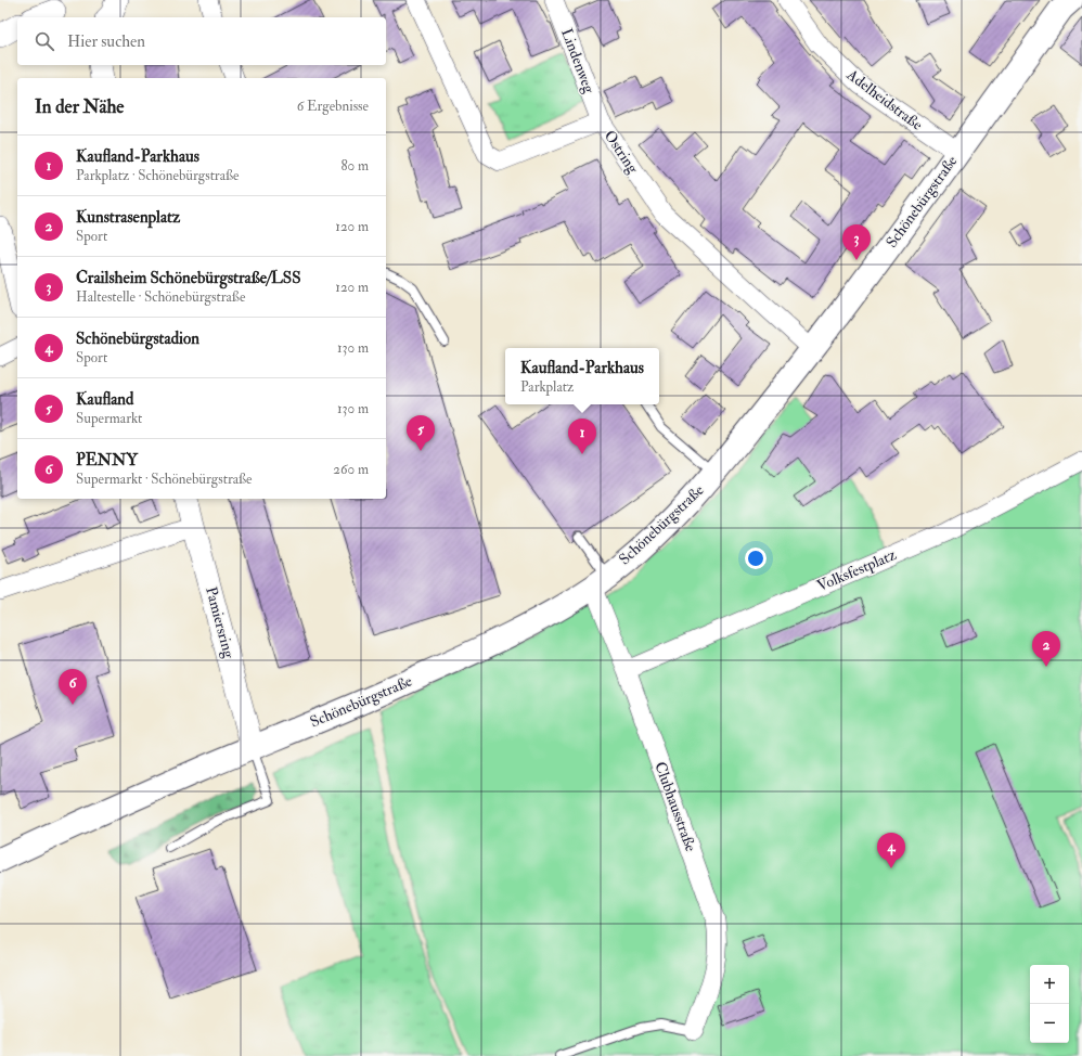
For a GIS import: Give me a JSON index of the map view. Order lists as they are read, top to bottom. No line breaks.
{"streets":{"main road":["Schönebürgstraße"],"street":["Lindenweg","Adelheidstraße","Ostring","Volksfestplatz","Pamiersring","Clubhausstraße"]},"crossings":[["Lindenweg","Ostring"],["Adelheidstraße","Schönebürgstraße"],["Ostring","Schönebürgstraße"],["Schönebürgstraße","Pamiersring"],["Schönebürgstraße","Clubhausstraße"],["Volksfestplatz","Clubhausstraße"]],"page":{"search":"Hier suchen","heading":["In der Nähe","6 Ergebnisse"],"list":[{"mark":"1","name":"Kaufland-Parkhaus","note":"Parkplatz · Schönebürgstraße","value":"80 m"},{"mark":"2","name":"Kunstrasenplatz","note":"Sport","value":"120 m"},{"mark":"3","name":"Crailsheim Schönebürgstraße/LSS","note":"Haltestelle · Schönebürgstraße","value":"120 m"},{"mark":"4","name":"Schönebürgstadion","note":"Sport","value":"130 m"},{"mark":"5","name":"Kaufland","note":"Supermarkt","value":"130 m"},{"mark":"6","name":"PENNY","note":"Supermarkt · Schönebürgstraße","value":"260 m"}],"pins":["3","5","1","2","6","4"],"popup":["Kaufland-Parkhaus","Parkplatz"],"map_buttons":["+","−"]}}
